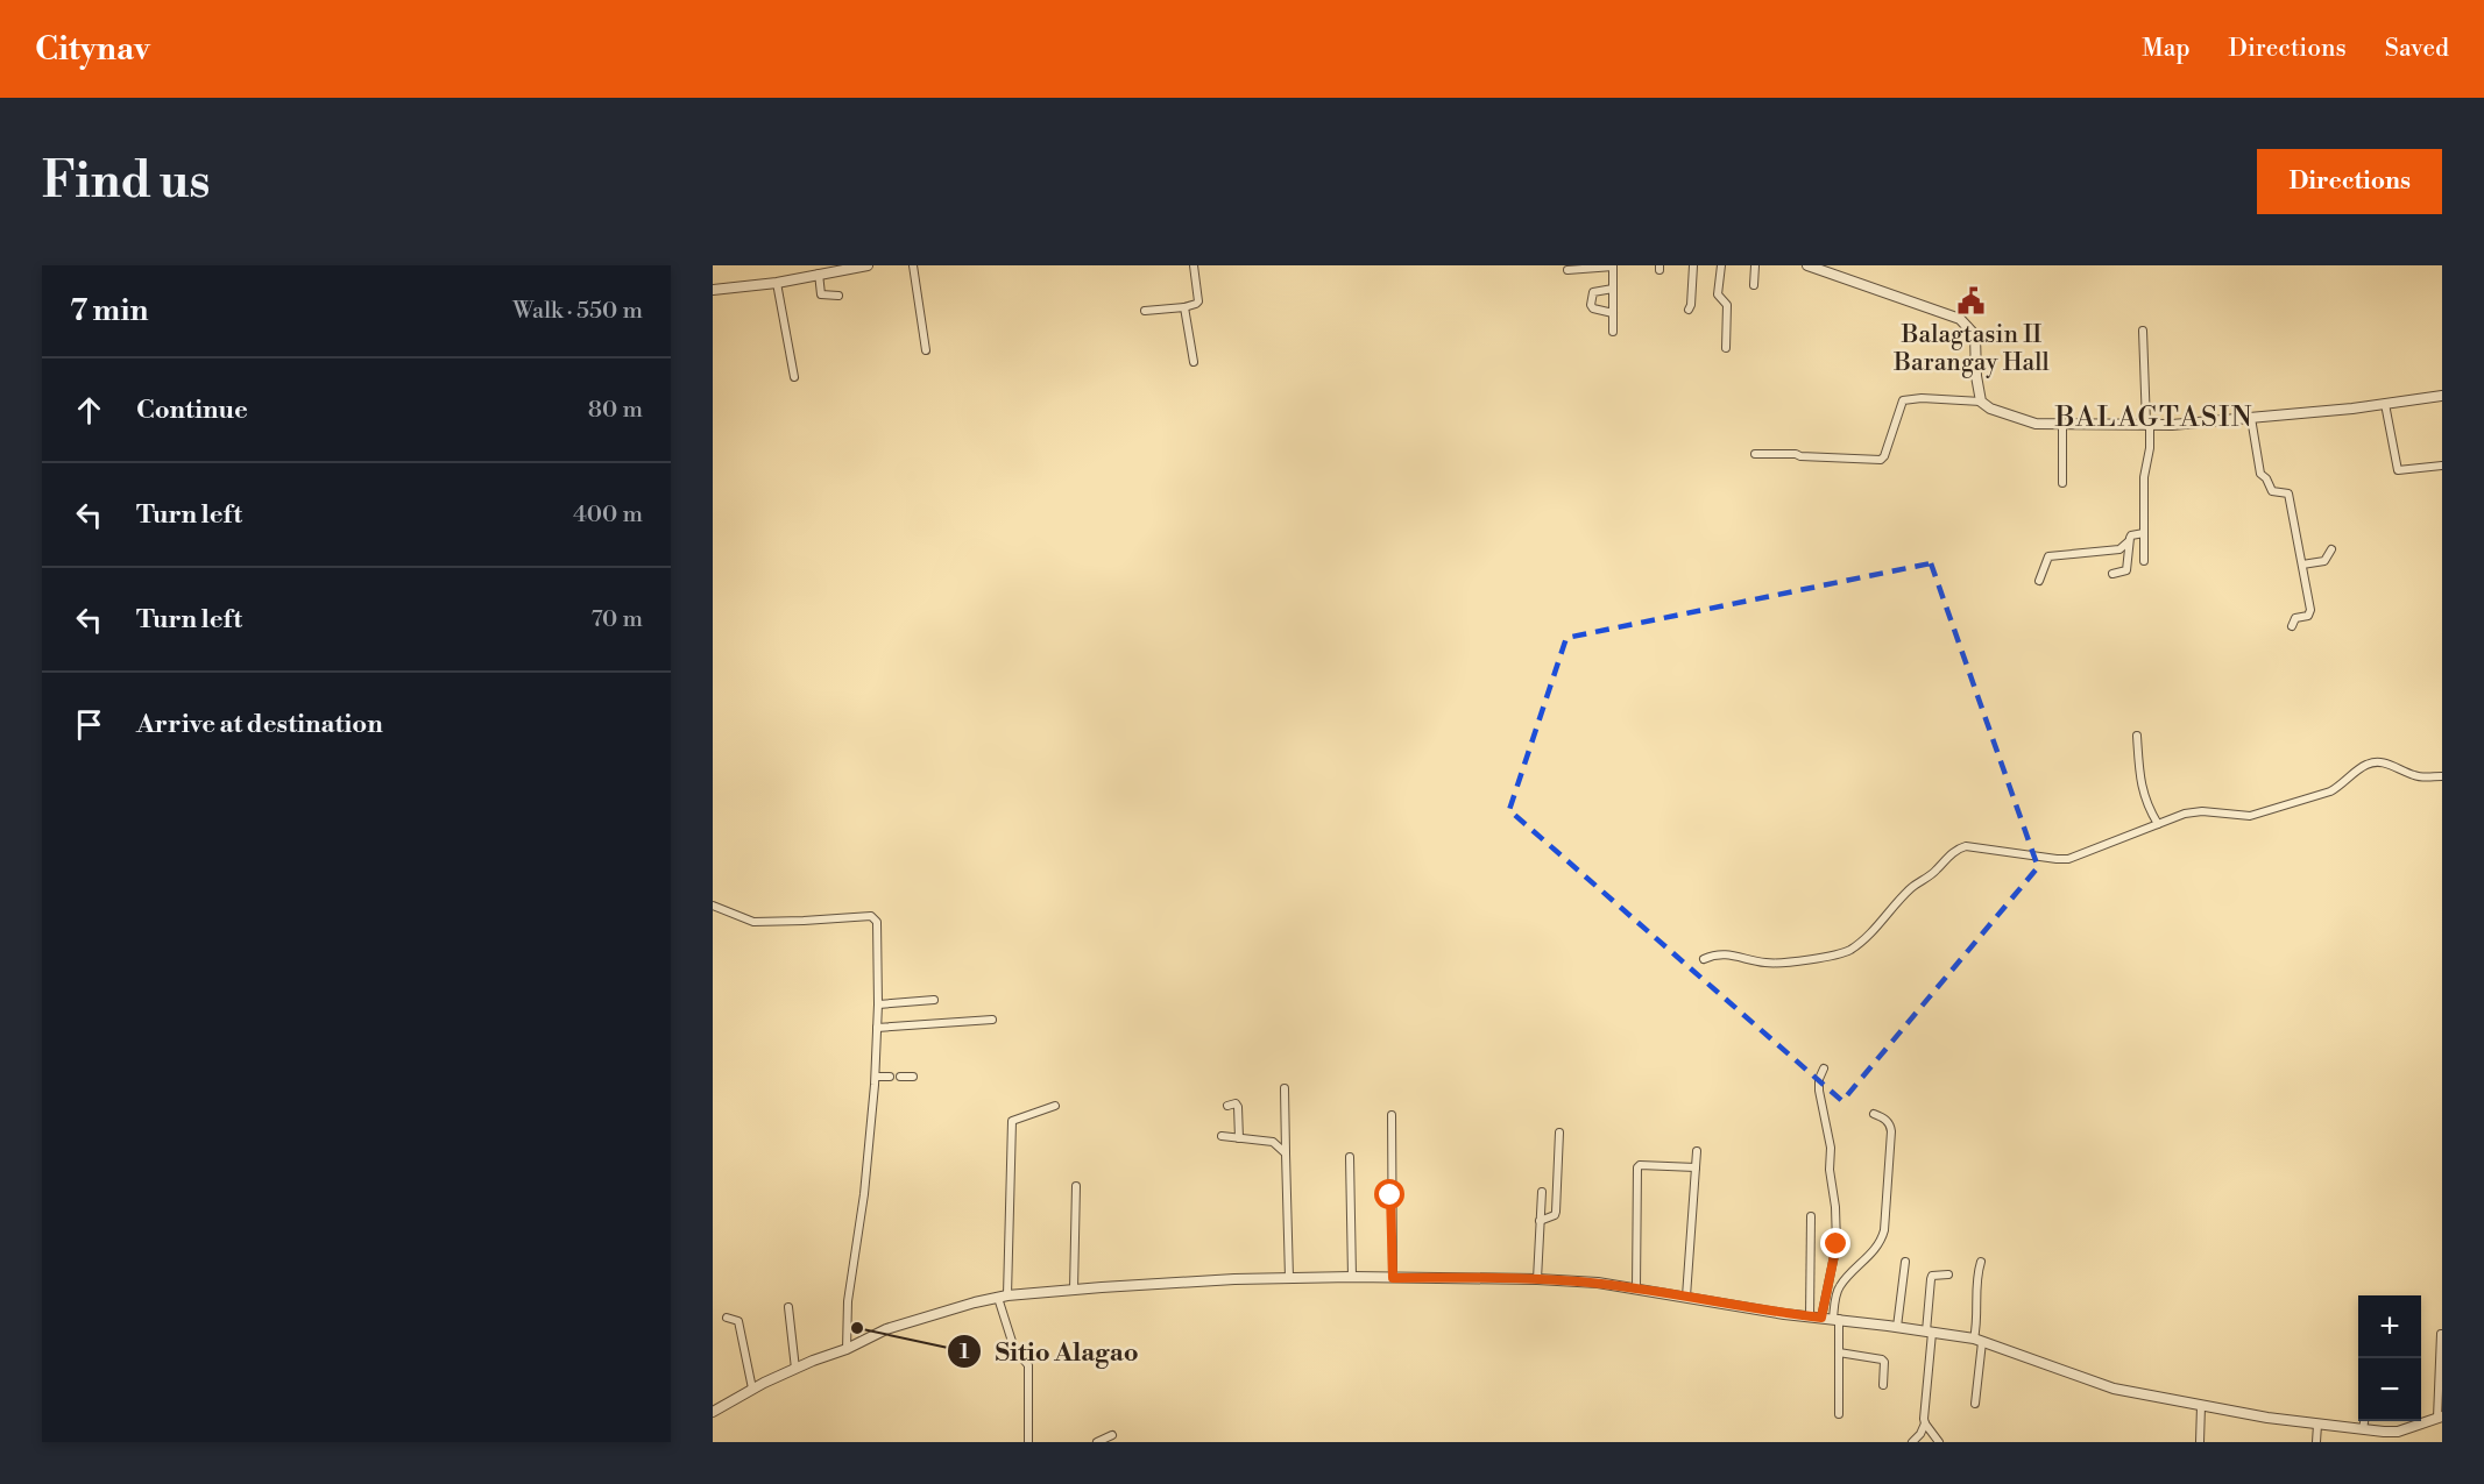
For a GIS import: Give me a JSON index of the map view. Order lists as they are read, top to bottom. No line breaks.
{"districts":["BALAGTASIN"],"places":{"public building":["Balagtasin II Barangay Hall"],"other":["Sitio Alagao"]},"page":{"header":"Citynav","nav":["Map","Directions","Saved"],"buttons":"Directions","title":"Find us","heading":["7 min","Walk · 550 m"],"list":[["Continue","80 m"],["Turn left","400 m"],["Turn left","70 m"],"Arrive at destination"],"map_buttons":["+","−"]}}
